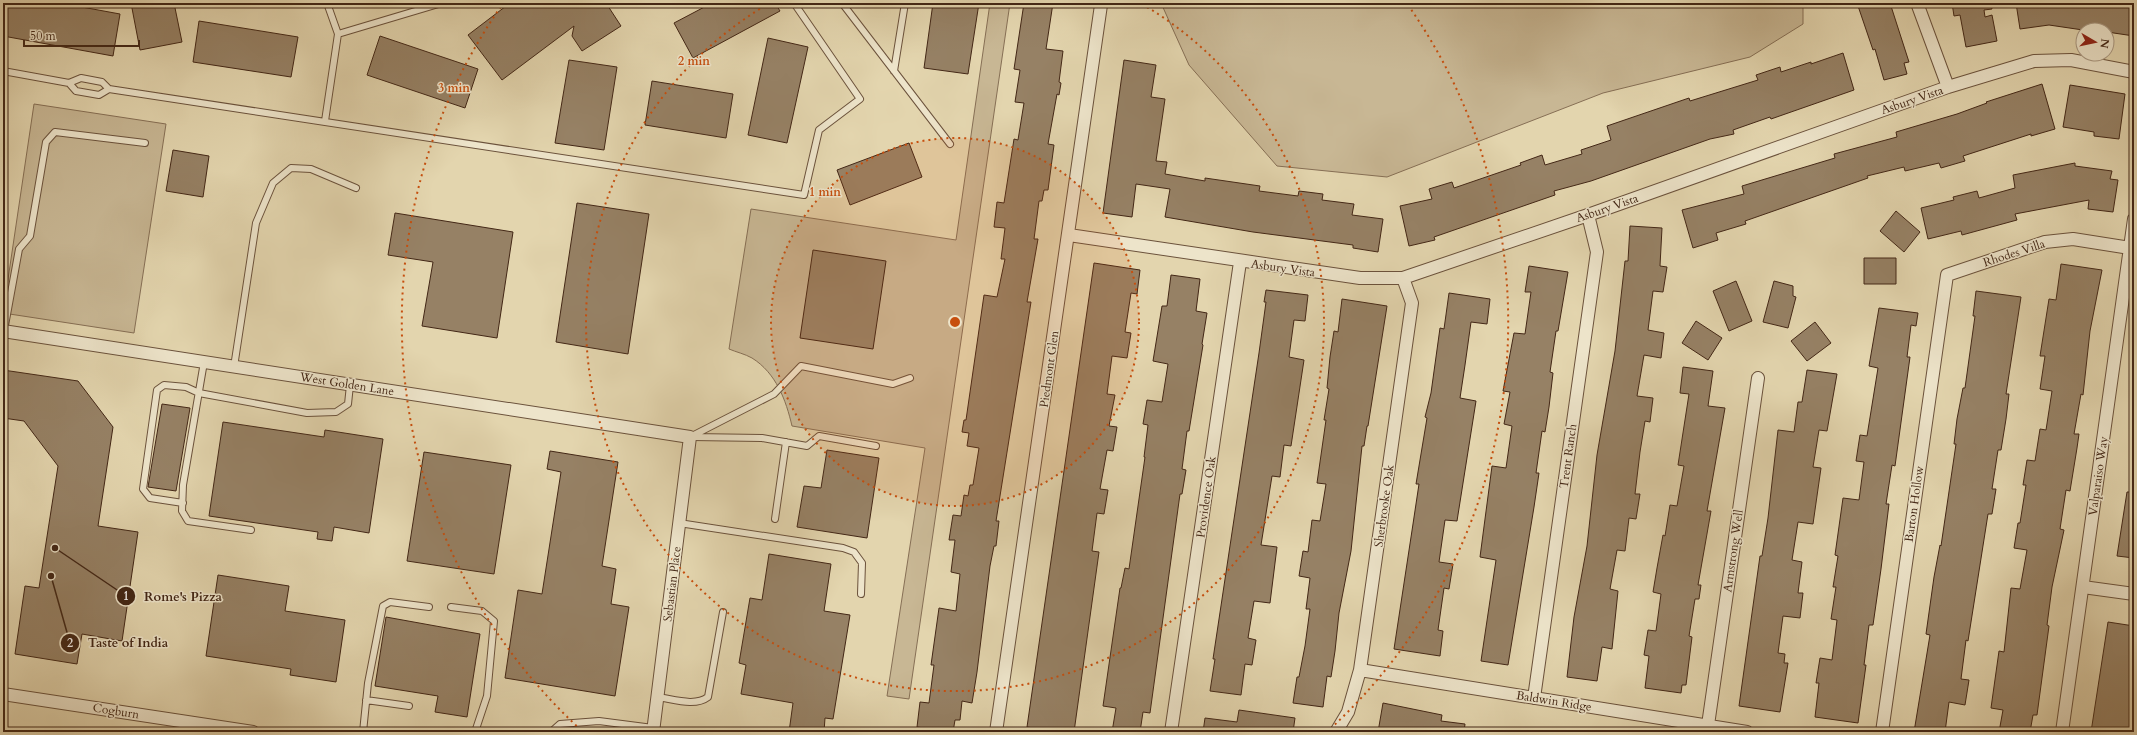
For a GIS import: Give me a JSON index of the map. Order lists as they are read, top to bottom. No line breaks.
{"streets":{"street":["Asbury Vista","Rhodes Villa","Piedmont Glen","West Golden Lane","Trent Ranch","Valparaiso Way","Providence Oak","Barton Hollow","Sherbrooke Oak","Armstrong Well","Sebastian Place","Baldwin Ridge","Cogburn"]},"crossings":[["Asbury Vista","Piedmont Glen"],["Asbury Vista","Trent Ranch"],["Asbury Vista","Providence Oak"],["Asbury Vista","Sherbrooke Oak"],["Rhodes Villa","Valparaiso Way"],["Rhodes Villa","Barton Hollow"],["West Golden Lane","Sebastian Place"],["Trent Ranch","Baldwin Ridge"],["Sherbrooke Oak","Baldwin Ridge"],["Armstrong Well","Baldwin Ridge"]],"places":["Rome's Pizza","Taste of India"],"scale_bar":"50 m","north":"right","rings":["2 min","3 min","1 min"]}
